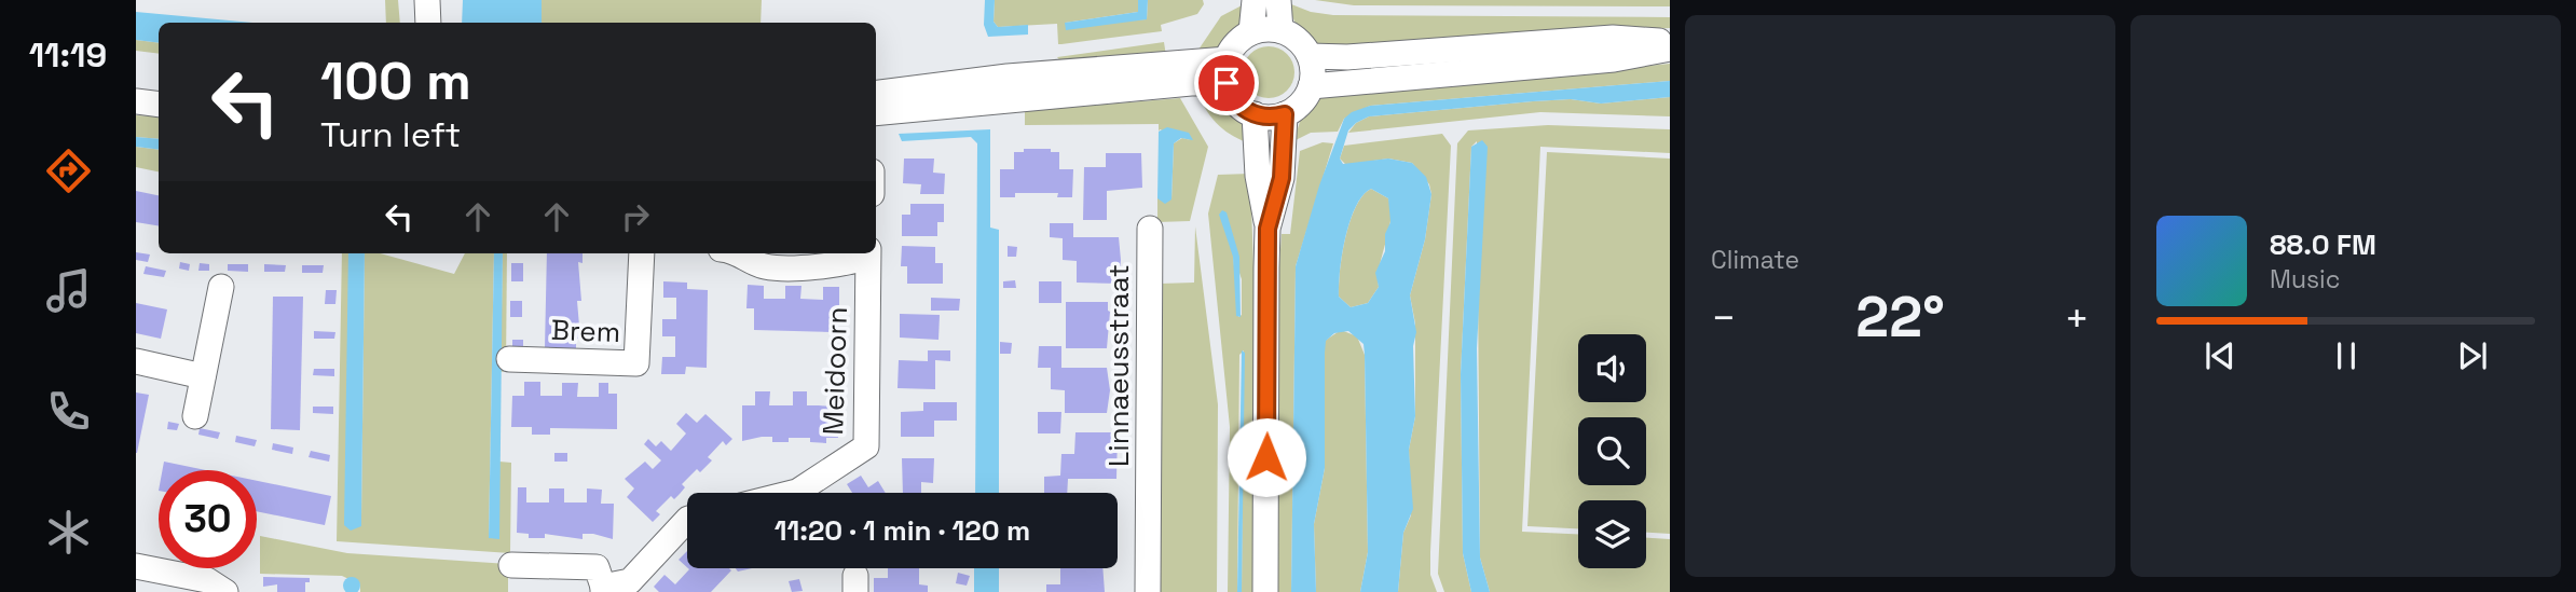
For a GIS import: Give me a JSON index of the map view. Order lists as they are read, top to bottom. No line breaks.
{"streets":{"street":["Brem","Linnaeusstraat","Meidoorn"]},"page":{"tabs":"11:19","tile":"Climate","turn":["100 m","Turn left"],"song":["88.0 FM","Music"],"heat":["−","22°","+"],"limit":"30","trip":"11:20 · 1 min · 120 m"}}
